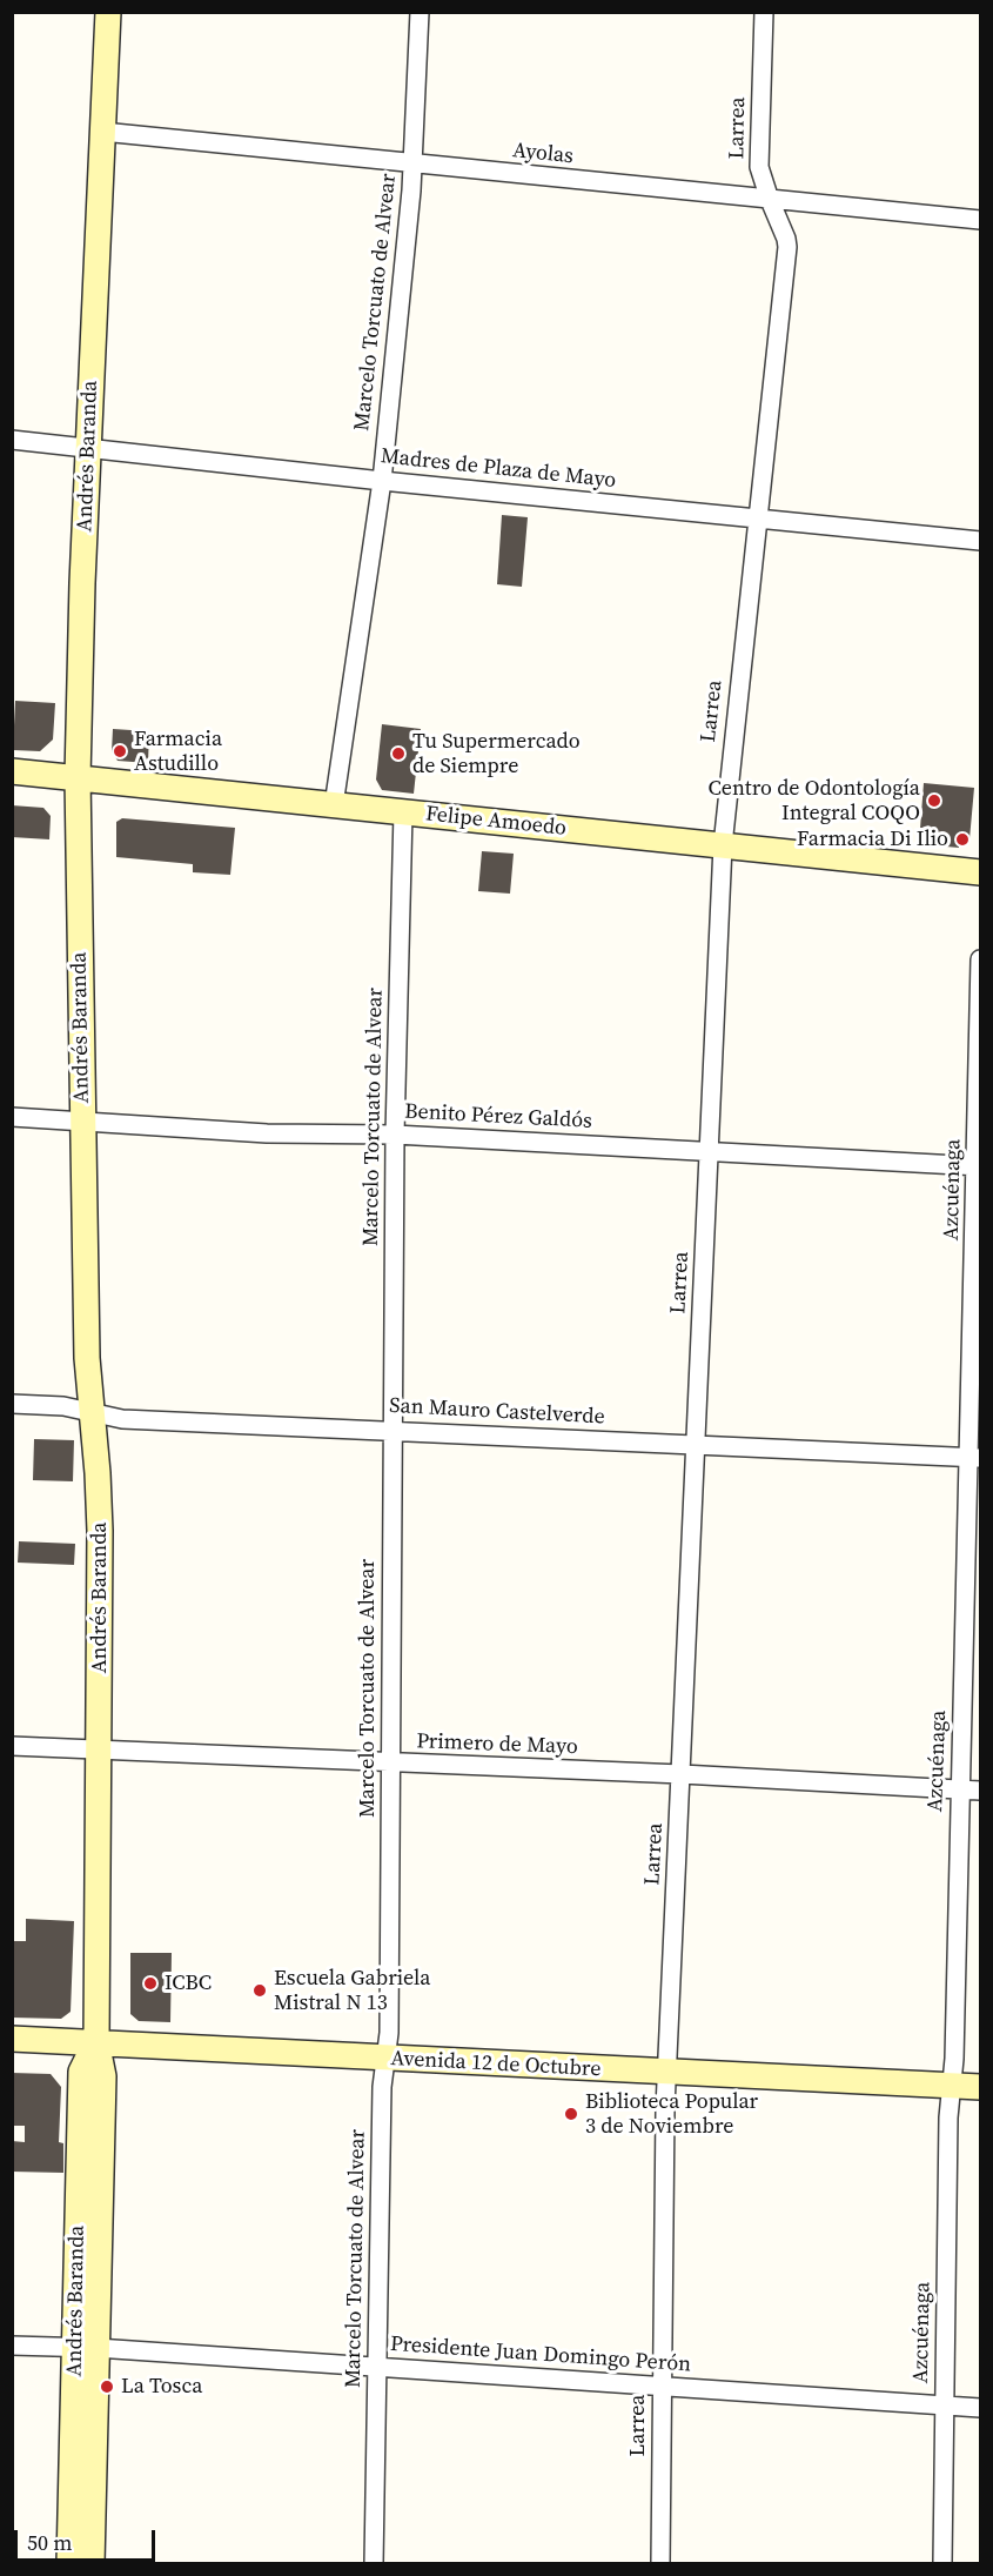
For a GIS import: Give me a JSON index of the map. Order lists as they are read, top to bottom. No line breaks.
{"streets":{"main road":["Andrés Baranda","Felipe Amoedo","Avenida 12 de Octubre"],"street":["Larrea","Ayolas","Marcelo Torcuato de Alvear","Madres de Plaza de Mayo","Benito Pérez Galdós","Azcuénaga","San Mauro Castelverde","Primero de Mayo","Presidente Juan Domingo Perón"]},"crossings":[["Larrea","Ayolas"],["Larrea","Madres de Plaza de Mayo"],["Larrea","Felipe Amoedo"],["Larrea","Benito Pérez Galdós"],["Larrea","San Mauro Castelverde"],["Larrea","Primero de Mayo"],["Larrea","Avenida 12 de Octubre"],["Larrea","Presidente Juan Domingo Perón"],["Ayolas","Marcelo Torcuato de Alvear"],["Ayolas","Andrés Baranda"],["Marcelo Torcuato de Alvear","Madres de Plaza de Mayo"],["Marcelo Torcuato de Alvear","Felipe Amoedo"],["Marcelo Torcuato de Alvear","Benito Pérez Galdós"],["Marcelo Torcuato de Alvear","San Mauro Castelverde"],["Marcelo Torcuato de Alvear","Primero de Mayo"],["Marcelo Torcuato de Alvear","Avenida 12 de Octubre"],["Marcelo Torcuato de Alvear","Presidente Juan Domingo Perón"],["Andrés Baranda","Madres de Plaza de Mayo"],["Andrés Baranda","Felipe Amoedo"],["Andrés Baranda","Benito Pérez Galdós"],["Andrés Baranda","San Mauro Castelverde"],["Andrés Baranda","Primero de Mayo"],["Andrés Baranda","Avenida 12 de Octubre"],["Andrés Baranda","Presidente Juan Domingo Perón"],["Benito Pérez Galdós","Azcuénaga"],["Azcuénaga","San Mauro Castelverde"],["Azcuénaga","Primero de Mayo"],["Azcuénaga","Avenida 12 de Octubre"],["Azcuénaga","Presidente Juan Domingo Perón"]],"places":["Farmacia Astudillo","Tu Supermercado de Siempre","Centro de Odontología Integral COQO","Farmacia Di Ilio","ICBC","Escuela Gabriela Mistral N 13","Biblioteca Popular 3 de Noviembre","La Tosca"],"scale_bar":"50 m"}
